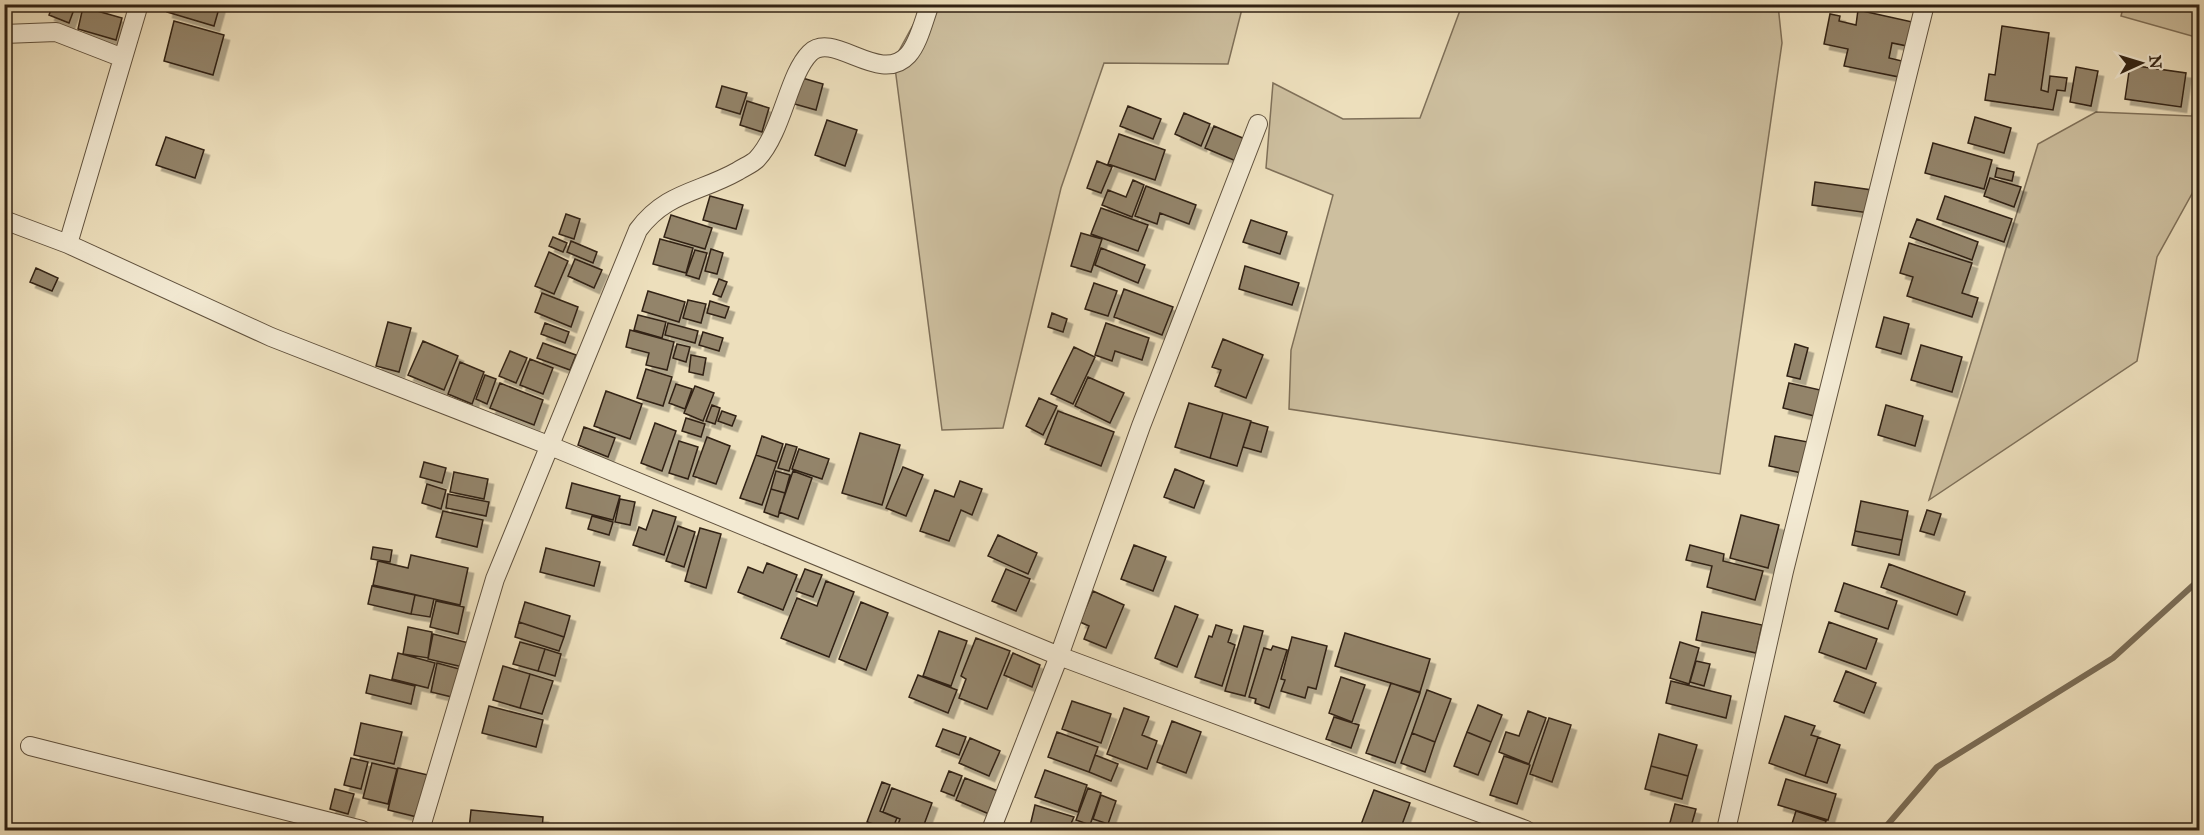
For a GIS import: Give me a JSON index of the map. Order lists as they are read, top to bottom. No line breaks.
{"north":"right"}
